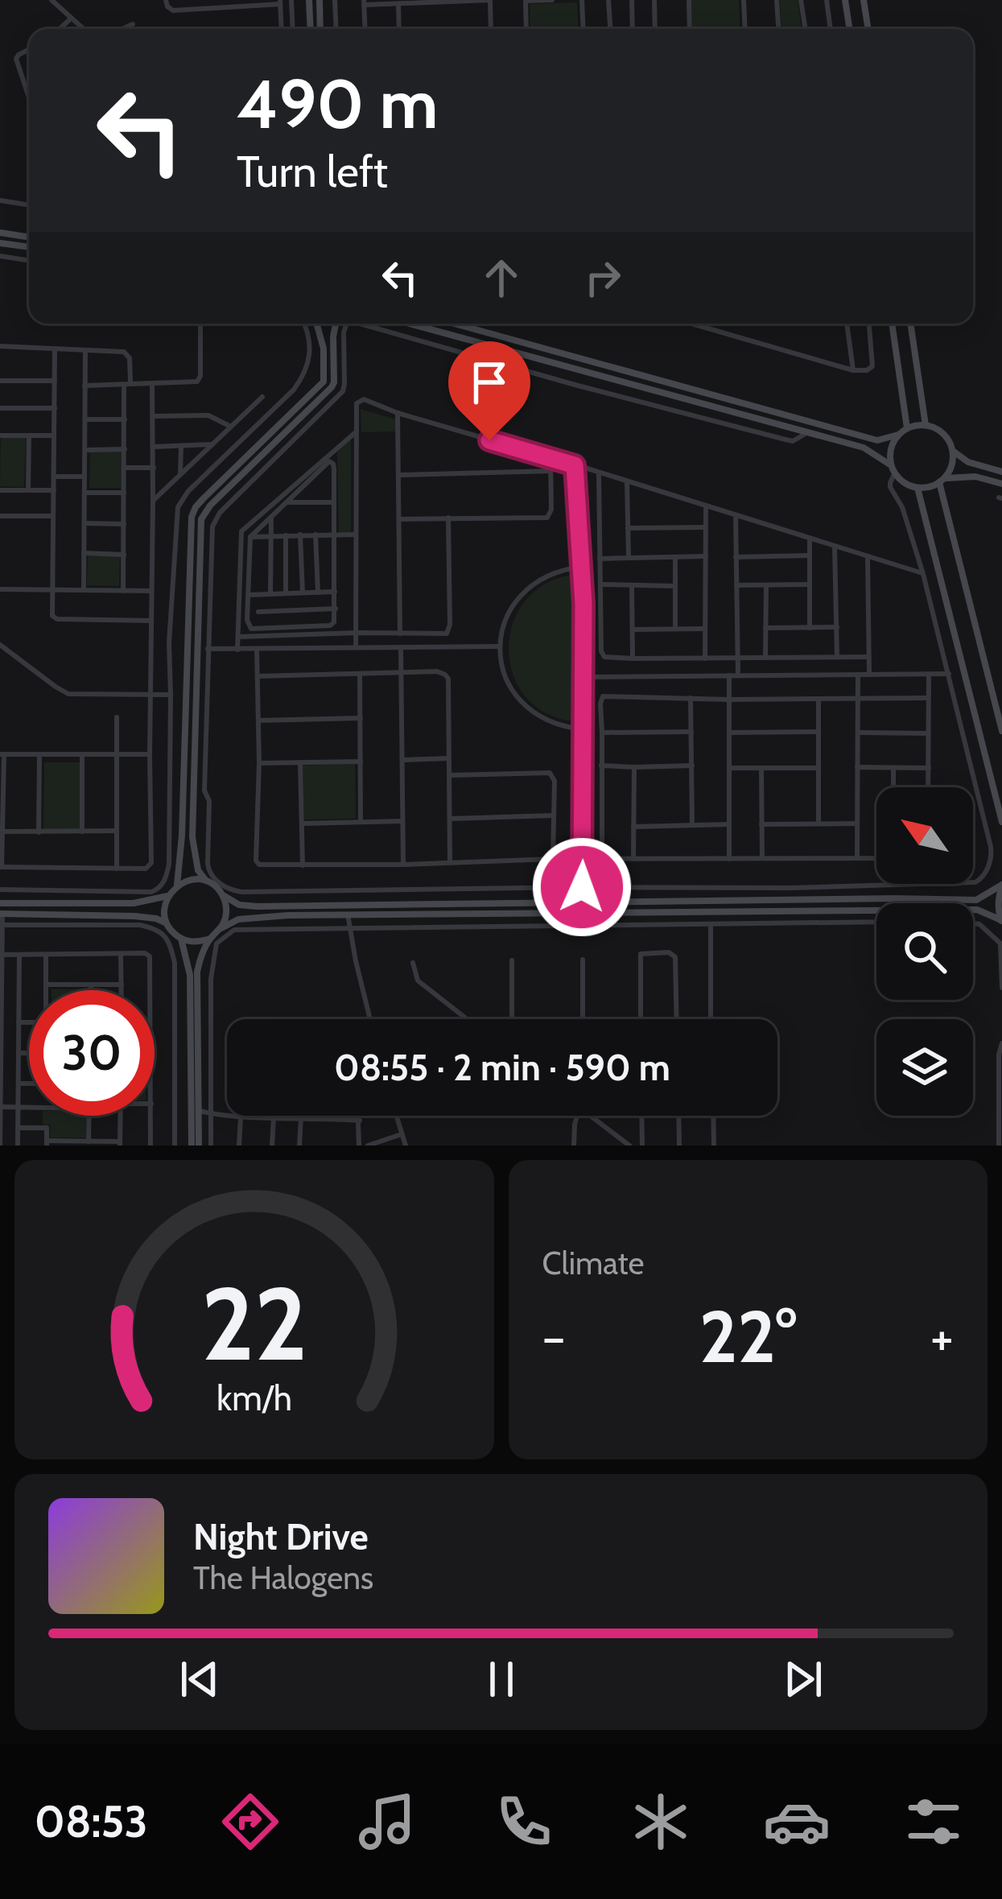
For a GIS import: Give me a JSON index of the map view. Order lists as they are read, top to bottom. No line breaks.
{"north":"top left","page":{"turn":["490 m","Turn left"],"limit":"30","trip":"08:55 · 2 min · 590 m","tile":"Climate","heat":["−","22°","+"],"song":["Night Drive","The Halogens"],"tabs":"08:53","gauge":["22","km/h"]}}
